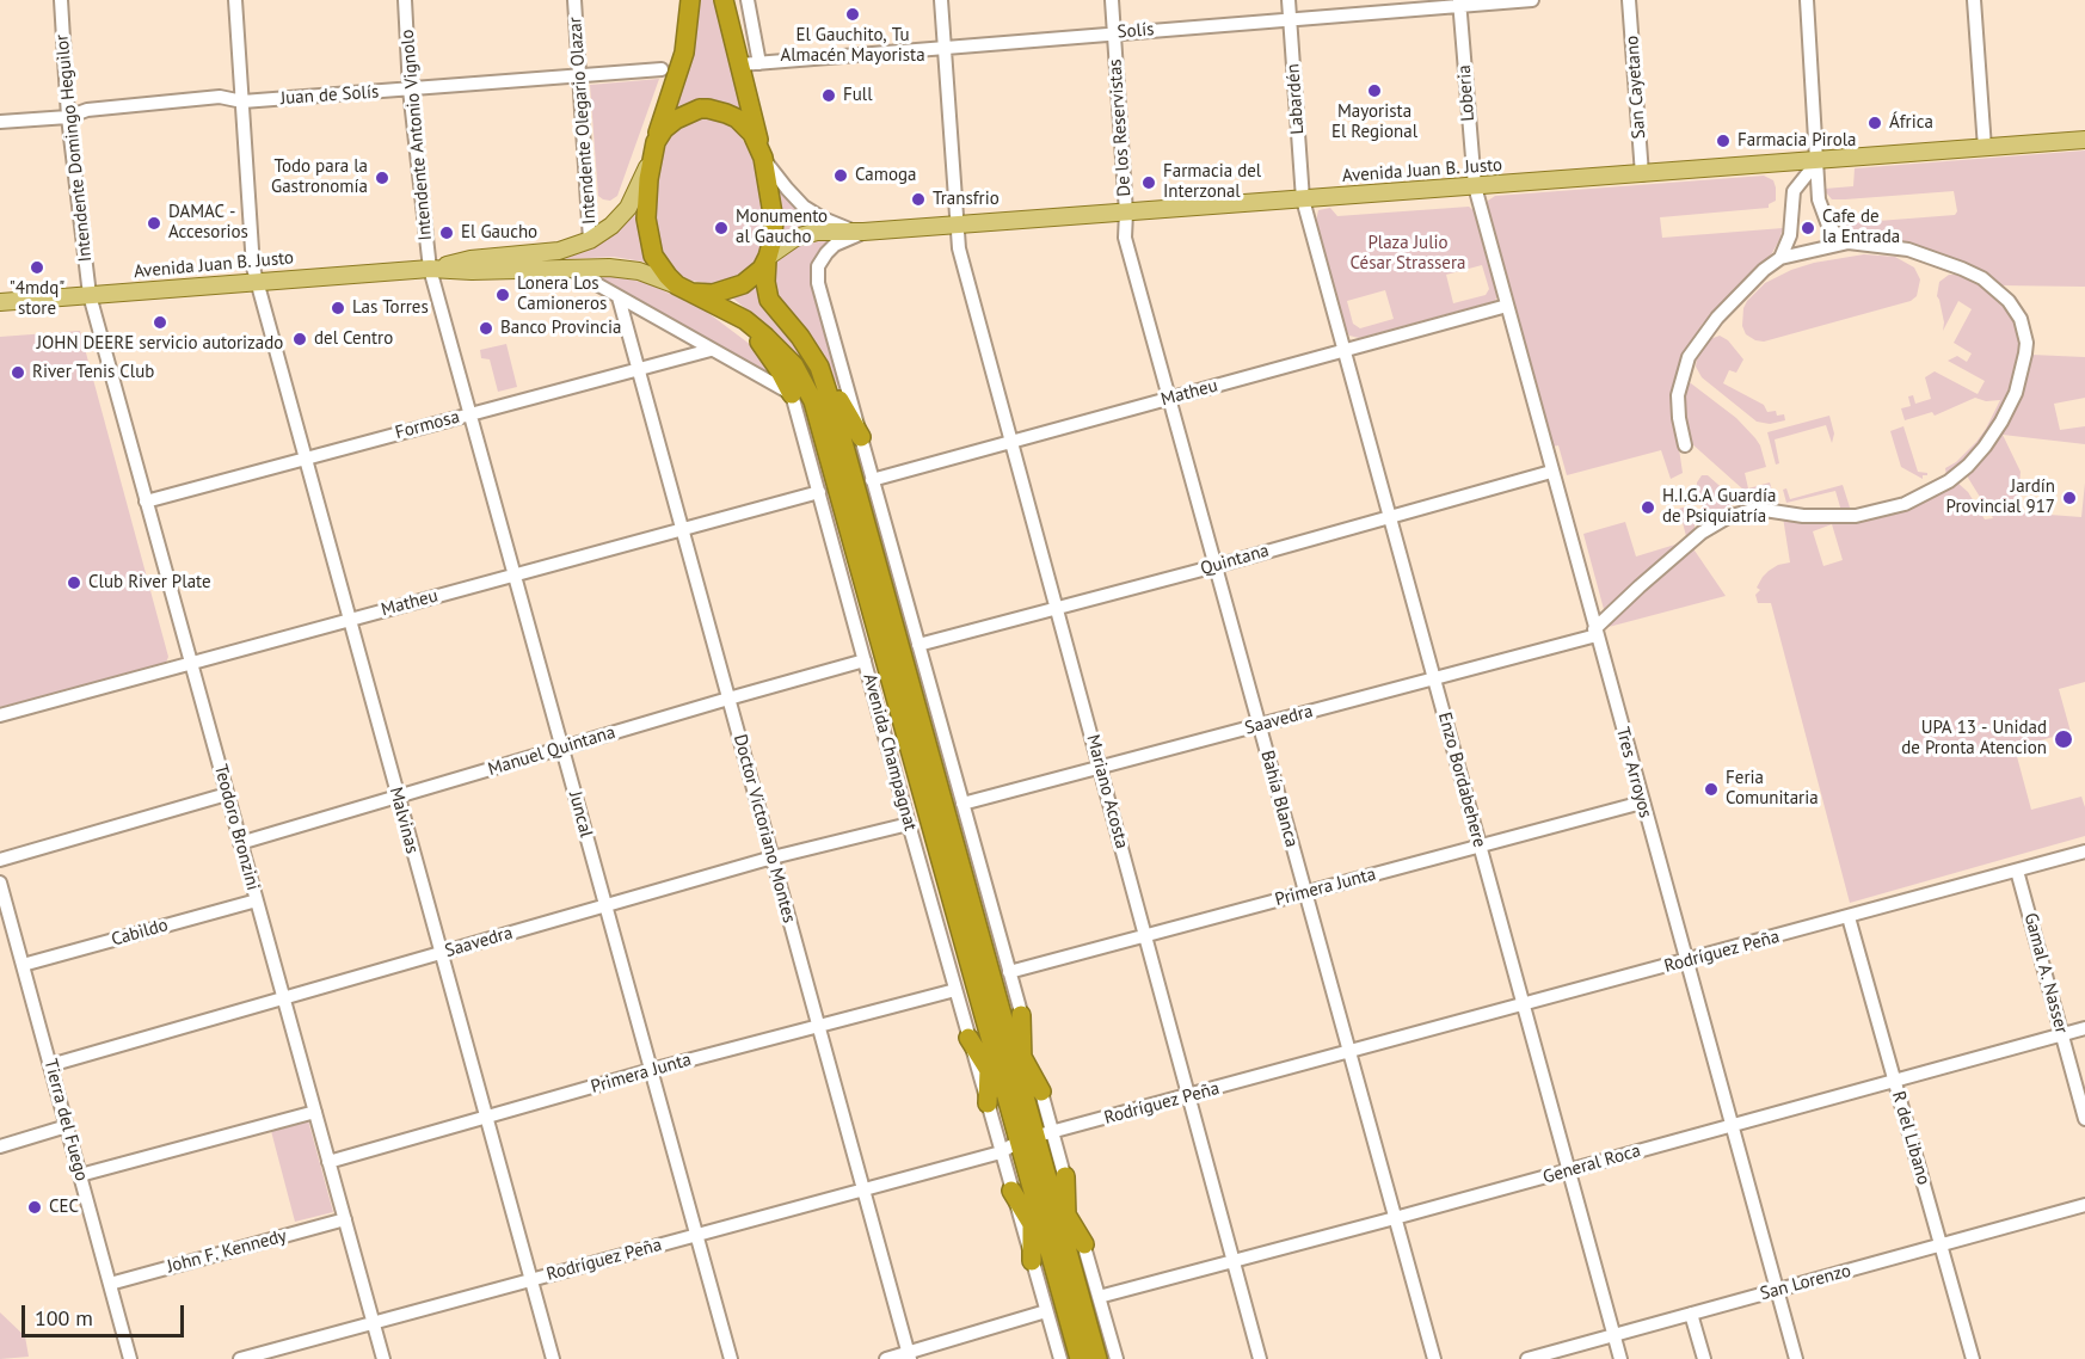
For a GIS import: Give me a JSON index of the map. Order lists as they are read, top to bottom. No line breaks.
{"streets":{"highway":["Avenida Champagnat"],"main road":["Avenida Juan B. Justo"],"street":["Solís","San Cayetano","Loberia","Juan de Solís","Labardén","Intendente Olegario Olazar","De los Reservistas","Intendente Antonio Vignolo","Intendente Domingo Heguilor","Matheu","Formosa","Quintana","Saavedra","Manuel Quintana","Tres Arroyos","Enzo Bordabehere","Mariano Acosta","Bahía Blanca","Juncal","Malvinas","Teodoro Bronzini","Doctor Victoriano Montes","Primera Junta","Cabildo","Rodríguez Peña","Gamal A. Nasser","Tierra del Fuego","R del Libano","General Roca","John F. Kennedy","San Lorenzo"]},"crossings":[["Solís","Loberia"],["Solís","Labardén"],["Solís","De los Reservistas"],["Solís","Mariano Acosta"],["San Cayetano","Avenida Juan B. Justo"],["Loberia","Avenida Juan B. Justo"],["Loberia","Tres Arroyos"],["Juan de Solís","Intendente Olegario Olazar"],["Juan de Solís","Intendente Antonio Vignolo"],["Juan de Solís","Intendente Domingo Heguilor"],["Juan de Solís","Malvinas"],["Labardén","Avenida Juan B. Justo"],["Labardén","Enzo Bordabehere"],["Intendente Olegario Olazar","Avenida Juan B. Justo"],["De los Reservistas","Avenida Juan B. Justo"],["De los Reservistas","Bahía Blanca"],["Intendente Antonio Vignolo","Avenida Juan B. Justo"],["Intendente Antonio Vignolo","Juncal"],["Intendente Domingo Heguilor","Avenida Juan B. Justo"],["Intendente Domingo Heguilor","Teodoro Bronzini"],["Avenida Juan B. Justo","Avenida Champagnat"],["Avenida Juan B. Justo","Tres Arroyos"],["Avenida Juan B. Justo","Enzo Bordabehere"],["Avenida Juan B. Justo","Mariano Acosta"],["Avenida Juan B. Justo","Juncal"],["Avenida Juan B. Justo","Malvinas"],["Avenida Juan B. Justo","Teodoro Bronzini"],["Matheu","Avenida Champagnat"],["Matheu","Tres Arroyos"],["Matheu","Enzo Bordabehere"],["Matheu","Mariano Acosta"],["Matheu","Bahía Blanca"],["Matheu","Juncal"],["Matheu","Malvinas"],["Matheu","Teodoro Bronzini"],["Matheu","Doctor Victoriano Montes"],["Formosa","Juncal"],["Formosa","Malvinas"],["Formosa","Teodoro Bronzini"],["Formosa","Doctor Victoriano Montes"],["Quintana","Avenida Champagnat"],["Quintana","Tres Arroyos"],["Quintana","Enzo Bordabehere"],["Quintana","Mariano Acosta"],["Quintana","Bahía Blanca"],["Saavedra","Avenida Champagnat"],["Saavedra","Tres Arroyos"],["Saavedra","Enzo Bordabehere"],["Saavedra","Mariano Acosta"],["Saavedra","Bahía Blanca"],["Saavedra","Juncal"],["Saavedra","Malvinas"],["Saavedra","Teodoro Bronzini"],["Saavedra","Doctor Victoriano Montes"],["Saavedra","Tierra del Fuego"],["Manuel Quintana","Avenida Champagnat"],["Manuel Quintana","Juncal"],["Manuel Quintana","Malvinas"],["Manuel Quintana","Teodoro Bronzini"],["Manuel Quintana","Doctor Victoriano Montes"],["Avenida Champagnat","Primera Junta"],["Avenida Champagnat","Rodríguez Peña"],["Avenida Champagnat","General Roca"],["Tres Arroyos","Primera Junta"],["Tres Arroyos","Rodríguez Peña"],["Tres Arroyos","General Roca"],["Tres Arroyos","San Lorenzo"],["Enzo Bordabehere","Primera Junta"],["Enzo Bordabehere","Rodríguez Peña"],["Enzo Bordabehere","General Roca"],["Enzo Bordabehere","San Lorenzo"],["Mariano Acosta","Primera Junta"],["Mariano Acosta","Rodríguez Peña"],["Mariano Acosta","General Roca"],["Bahía Blanca","Primera Junta"],["Bahía Blanca","Rodríguez Peña"],["Bahía Blanca","General Roca"],["Juncal","Primera Junta"],["Juncal","Rodríguez Peña"],["Malvinas","Primera Junta"],["Malvinas","Rodríguez Peña"],["Teodoro Bronzini","Primera Junta"],["Teodoro Bronzini","Cabildo"],["Teodoro Bronzini","Rodríguez Peña"],["Teodoro Bronzini","John F. Kennedy"],["Doctor Victoriano Montes","Primera Junta"],["Doctor Victoriano Montes","Rodríguez Peña"],["Cabildo","Tierra del Fuego"],["Rodríguez Peña","Gamal A. Nasser"],["Rodríguez Peña","R del Libano"],["Gamal A. Nasser","General Roca"],["Tierra del Fuego","John F. Kennedy"],["R del Libano","General Roca"],["R del Libano","San Lorenzo"]],"parks":["Plaza Julio César Strassera"],"places":["El Gauchito, Tu Almacén Mayorista","Mayorista El Regional","Full","África","Farmacia Pirola","Camoga","Todo para la Gastronomía","Farmacia del Interzonal","Transfrio","DAMAC - Accesorios","Monumento al Gaucho","Cafe de la Entrada","El Gaucho","\"4mdq\" store","Lonera Los Camioneros","Las Torres","JOHN DEERE servicio autorizado","Banco Provincia","del Centro","River Tenis Club","Jardín Provincial 917","H.I.G.A Guardía de Psiquiatría","Club River Plate","UPA 13 - Unidad de Pronta Atencion","Feria Comunitaria","CEC"],"scale_bar":"100 m"}
